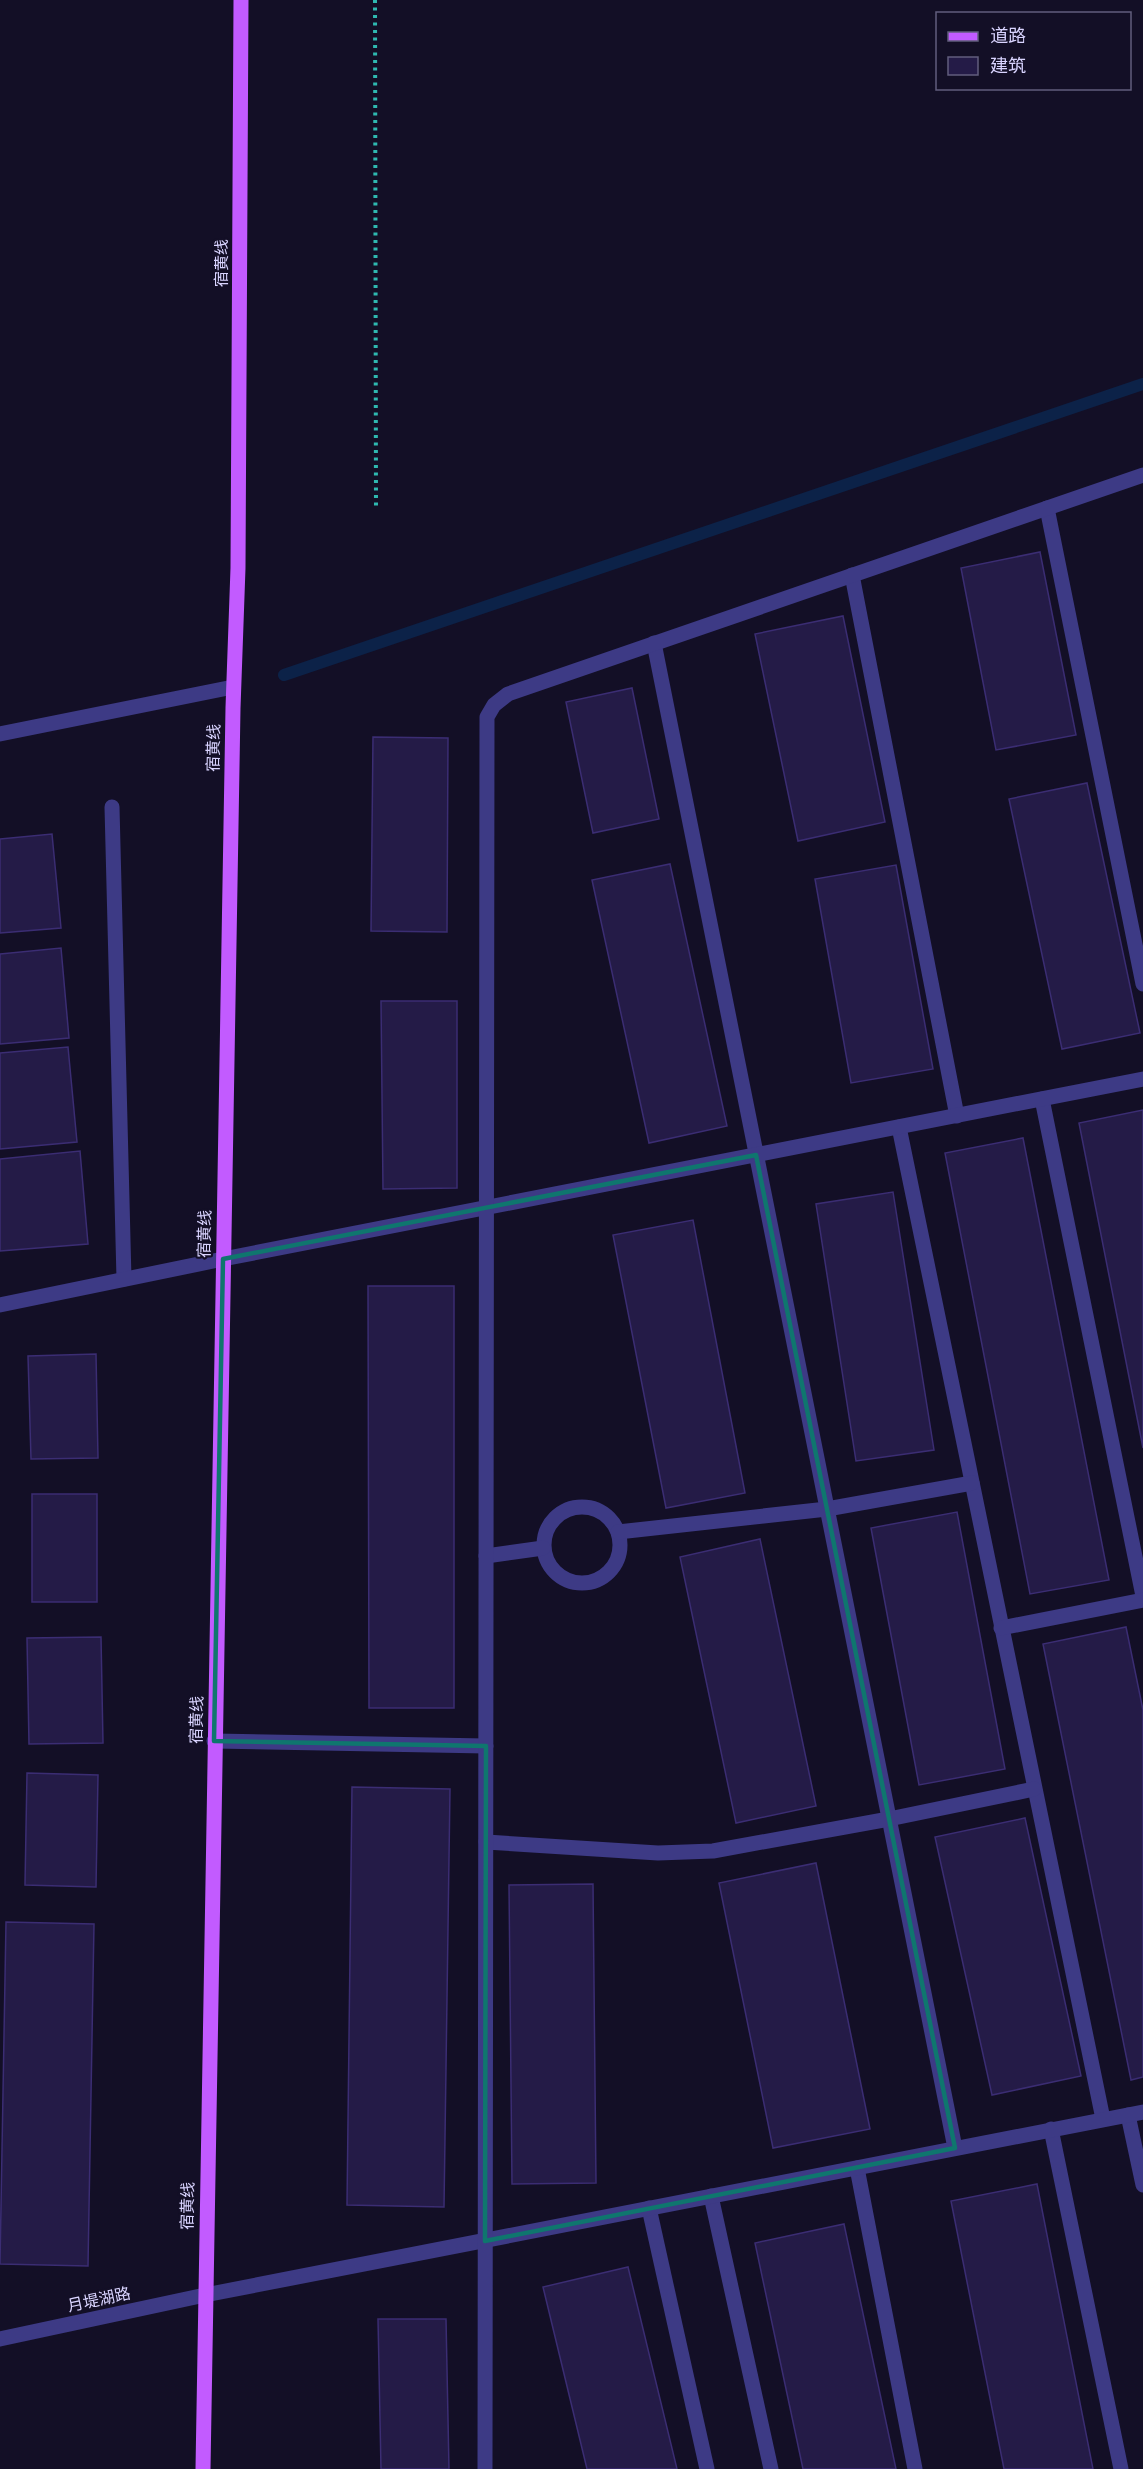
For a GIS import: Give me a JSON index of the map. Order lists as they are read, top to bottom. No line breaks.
{"streets":{"main road":["宿黄线"],"street":["月堤湖路"]},"crossings":[["宿黄线","月堤湖路"]],"legend":["道路","建筑"]}
